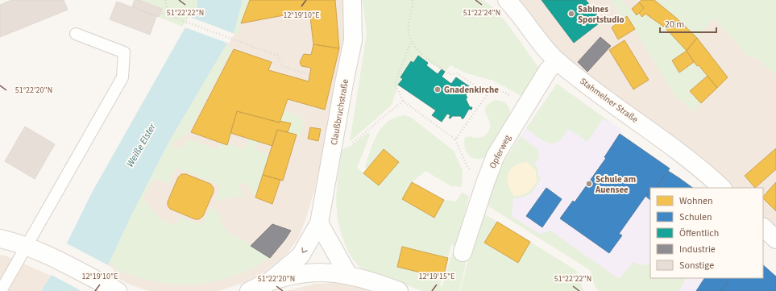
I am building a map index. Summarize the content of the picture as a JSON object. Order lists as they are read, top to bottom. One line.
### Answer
{"streets":{"street":["Stahmelner Straße","Claußbruchstraße","Opferweg"]},"crossings":[["Stahmelner Straße","Opferweg"]],"water":["Weiße Elster"],"places":["Sabines Sportstudio","Gnadenkirche","Schule am Auensee"],"legend":["Wohnen","Schulen","Öffentlich","Industrie","Sonstige"],"scale_bar":"20 m","coordinates":["51°22'24\"N","51°22'22\"N","12°19'10\"E","51°22'20\"N","12°19'15\"E"]}
